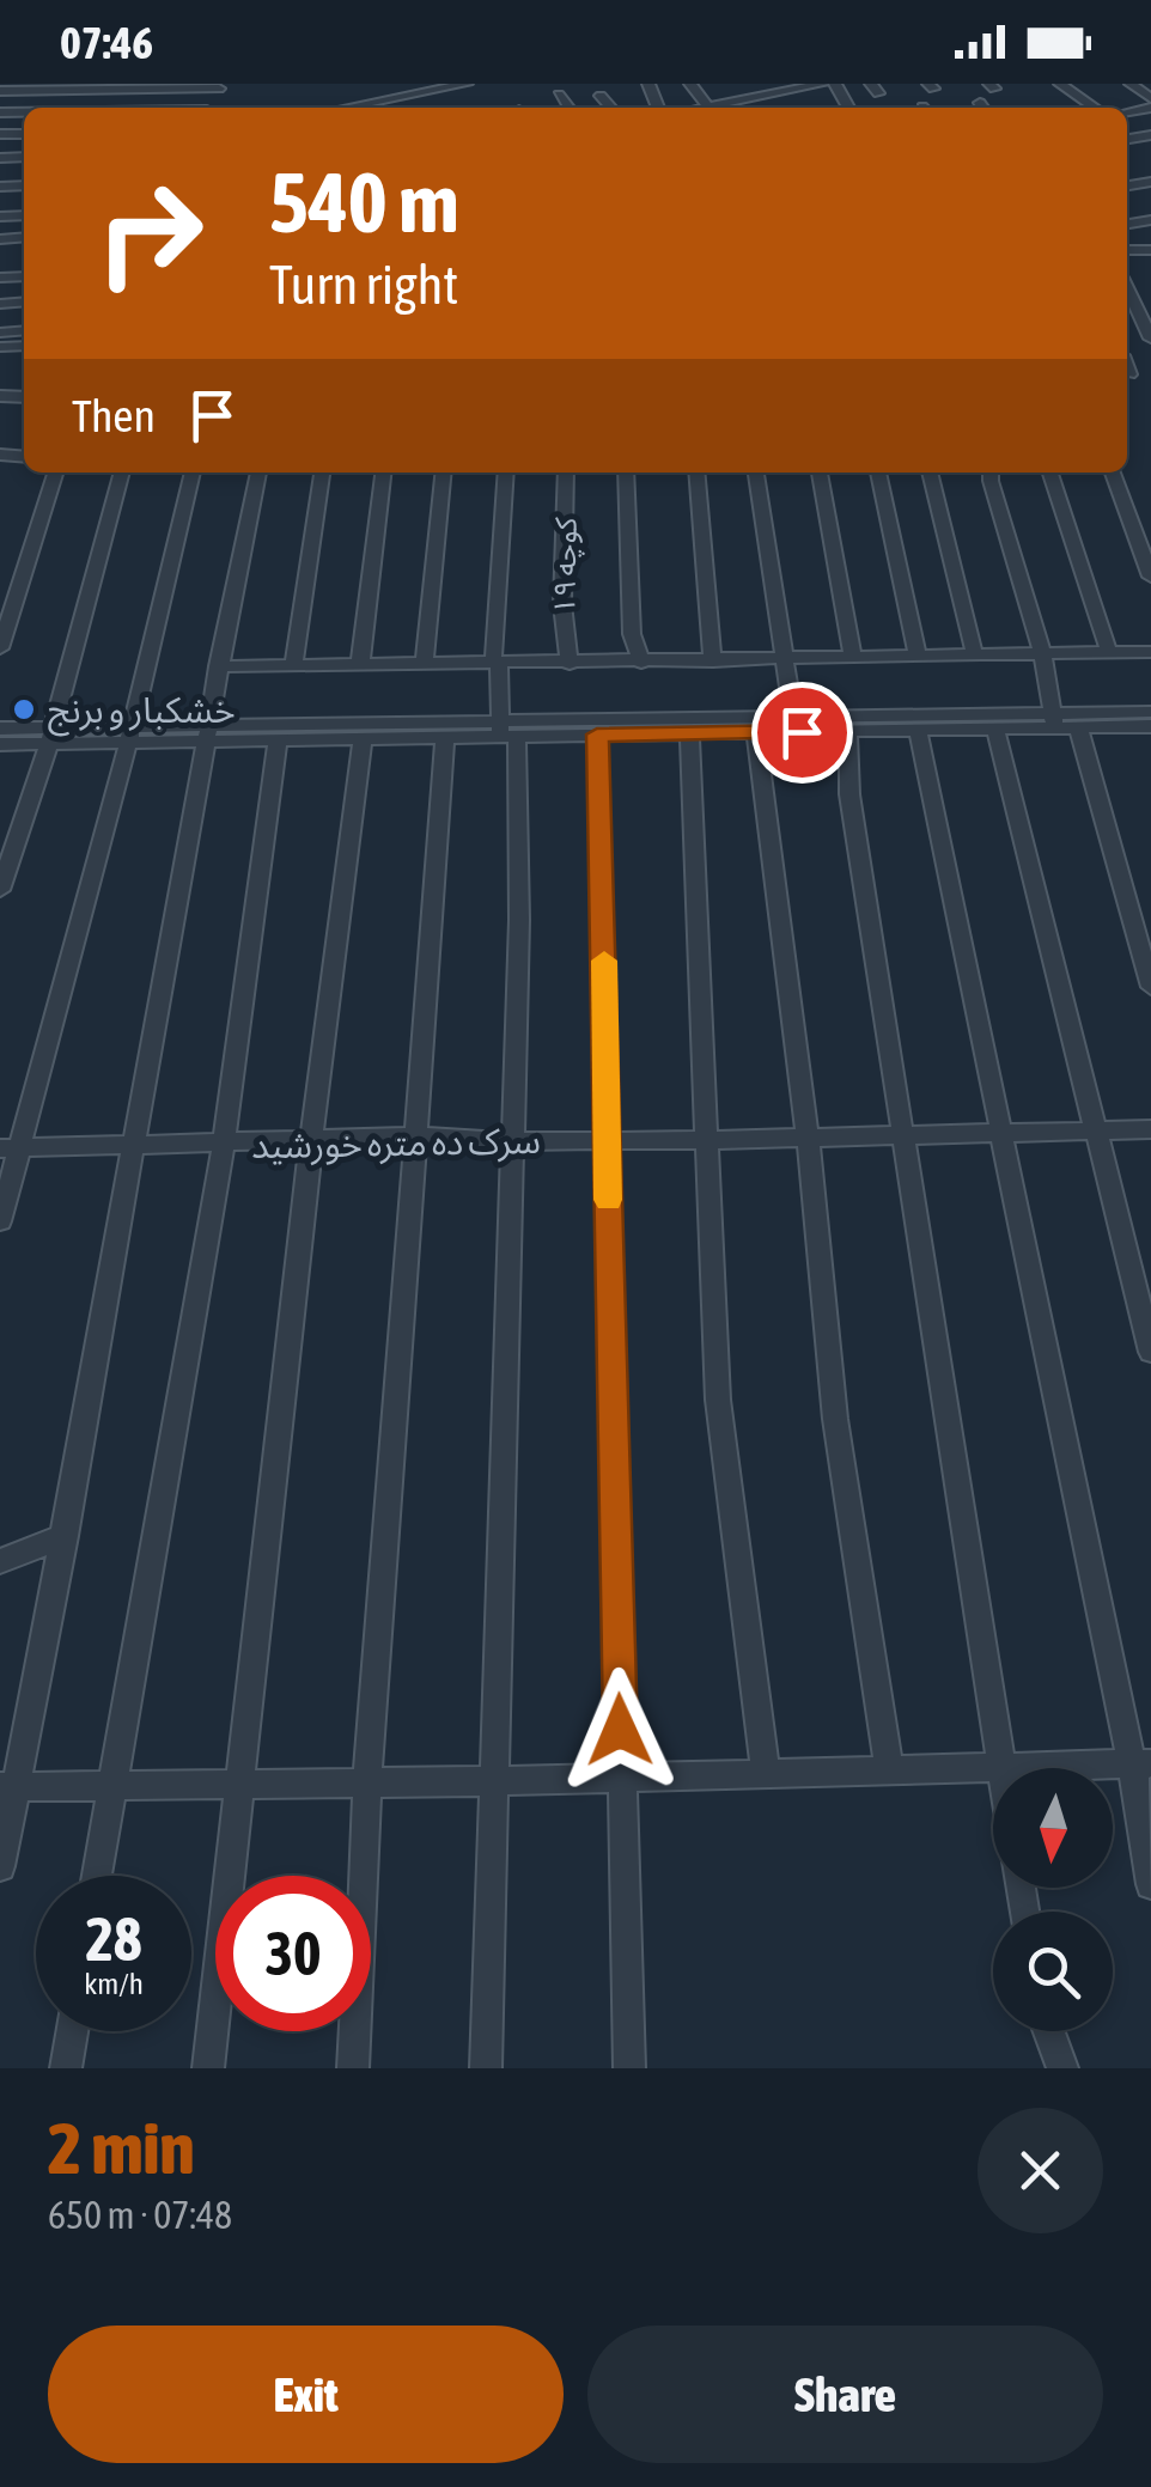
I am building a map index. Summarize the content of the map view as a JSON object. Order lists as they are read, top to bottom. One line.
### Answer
{"streets":{"street":["کوچه ۱۹","سرک ده متره خورشید"]},"places":["خشکبار و برنج"],"north":"bottom","page":{"status":"07:46","turn":["540 m","Turn right"],"then":"Then","speed":"28 km/h","limit":"30","heading":["2 min","650 m · 07:48"],"buttons":["Exit","Share"]}}
